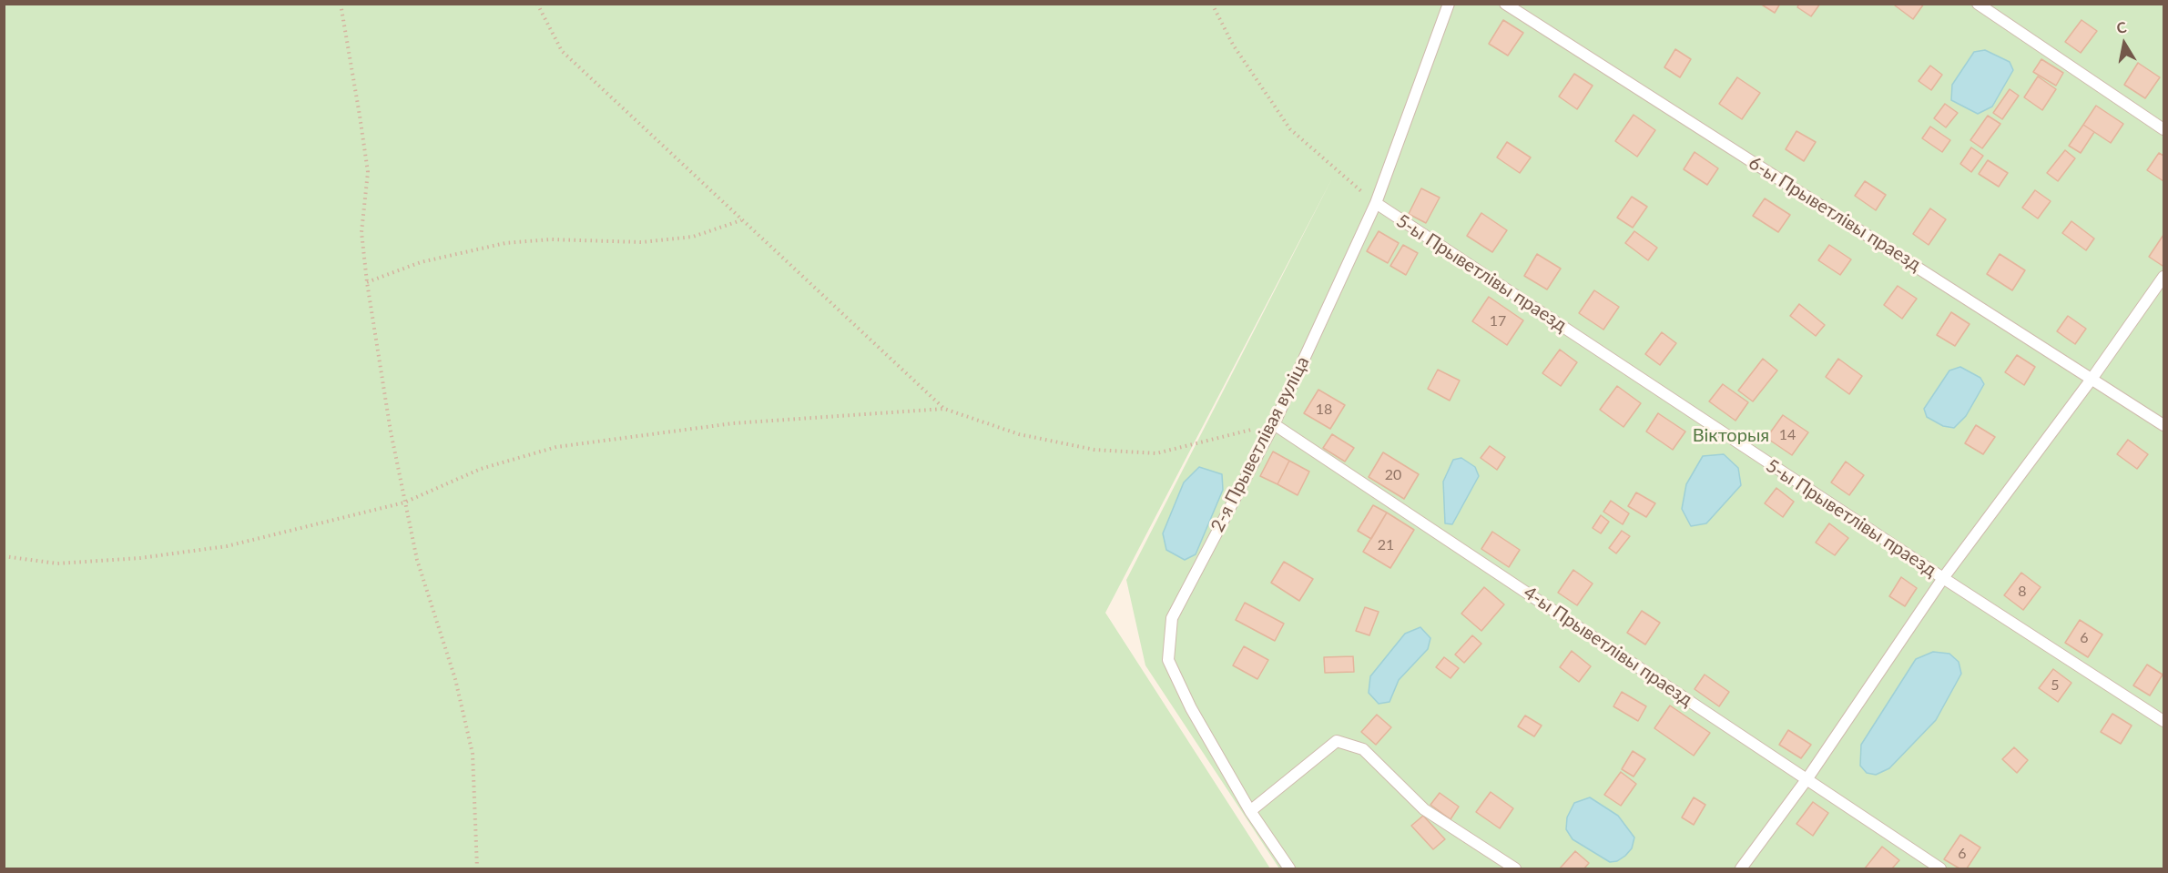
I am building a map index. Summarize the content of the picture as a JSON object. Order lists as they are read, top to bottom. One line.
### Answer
{"streets":{"lane":["6-ы Прыветлівы праезд","5-ы Прыветлівы праезд","2-я Прыветлівая вуліца","4-ы Прыветлівы праезд"]},"crossings":[["5-ы Прыветлівы праезд","2-я Прыветлівая вуліца"],["2-я Прыветлівая вуліца","4-ы Прыветлівы праезд"]],"parks":["Вікторыя"],"house_numbers":["17","18","14","20","21","8","6","5","6"],"north":"top"}
